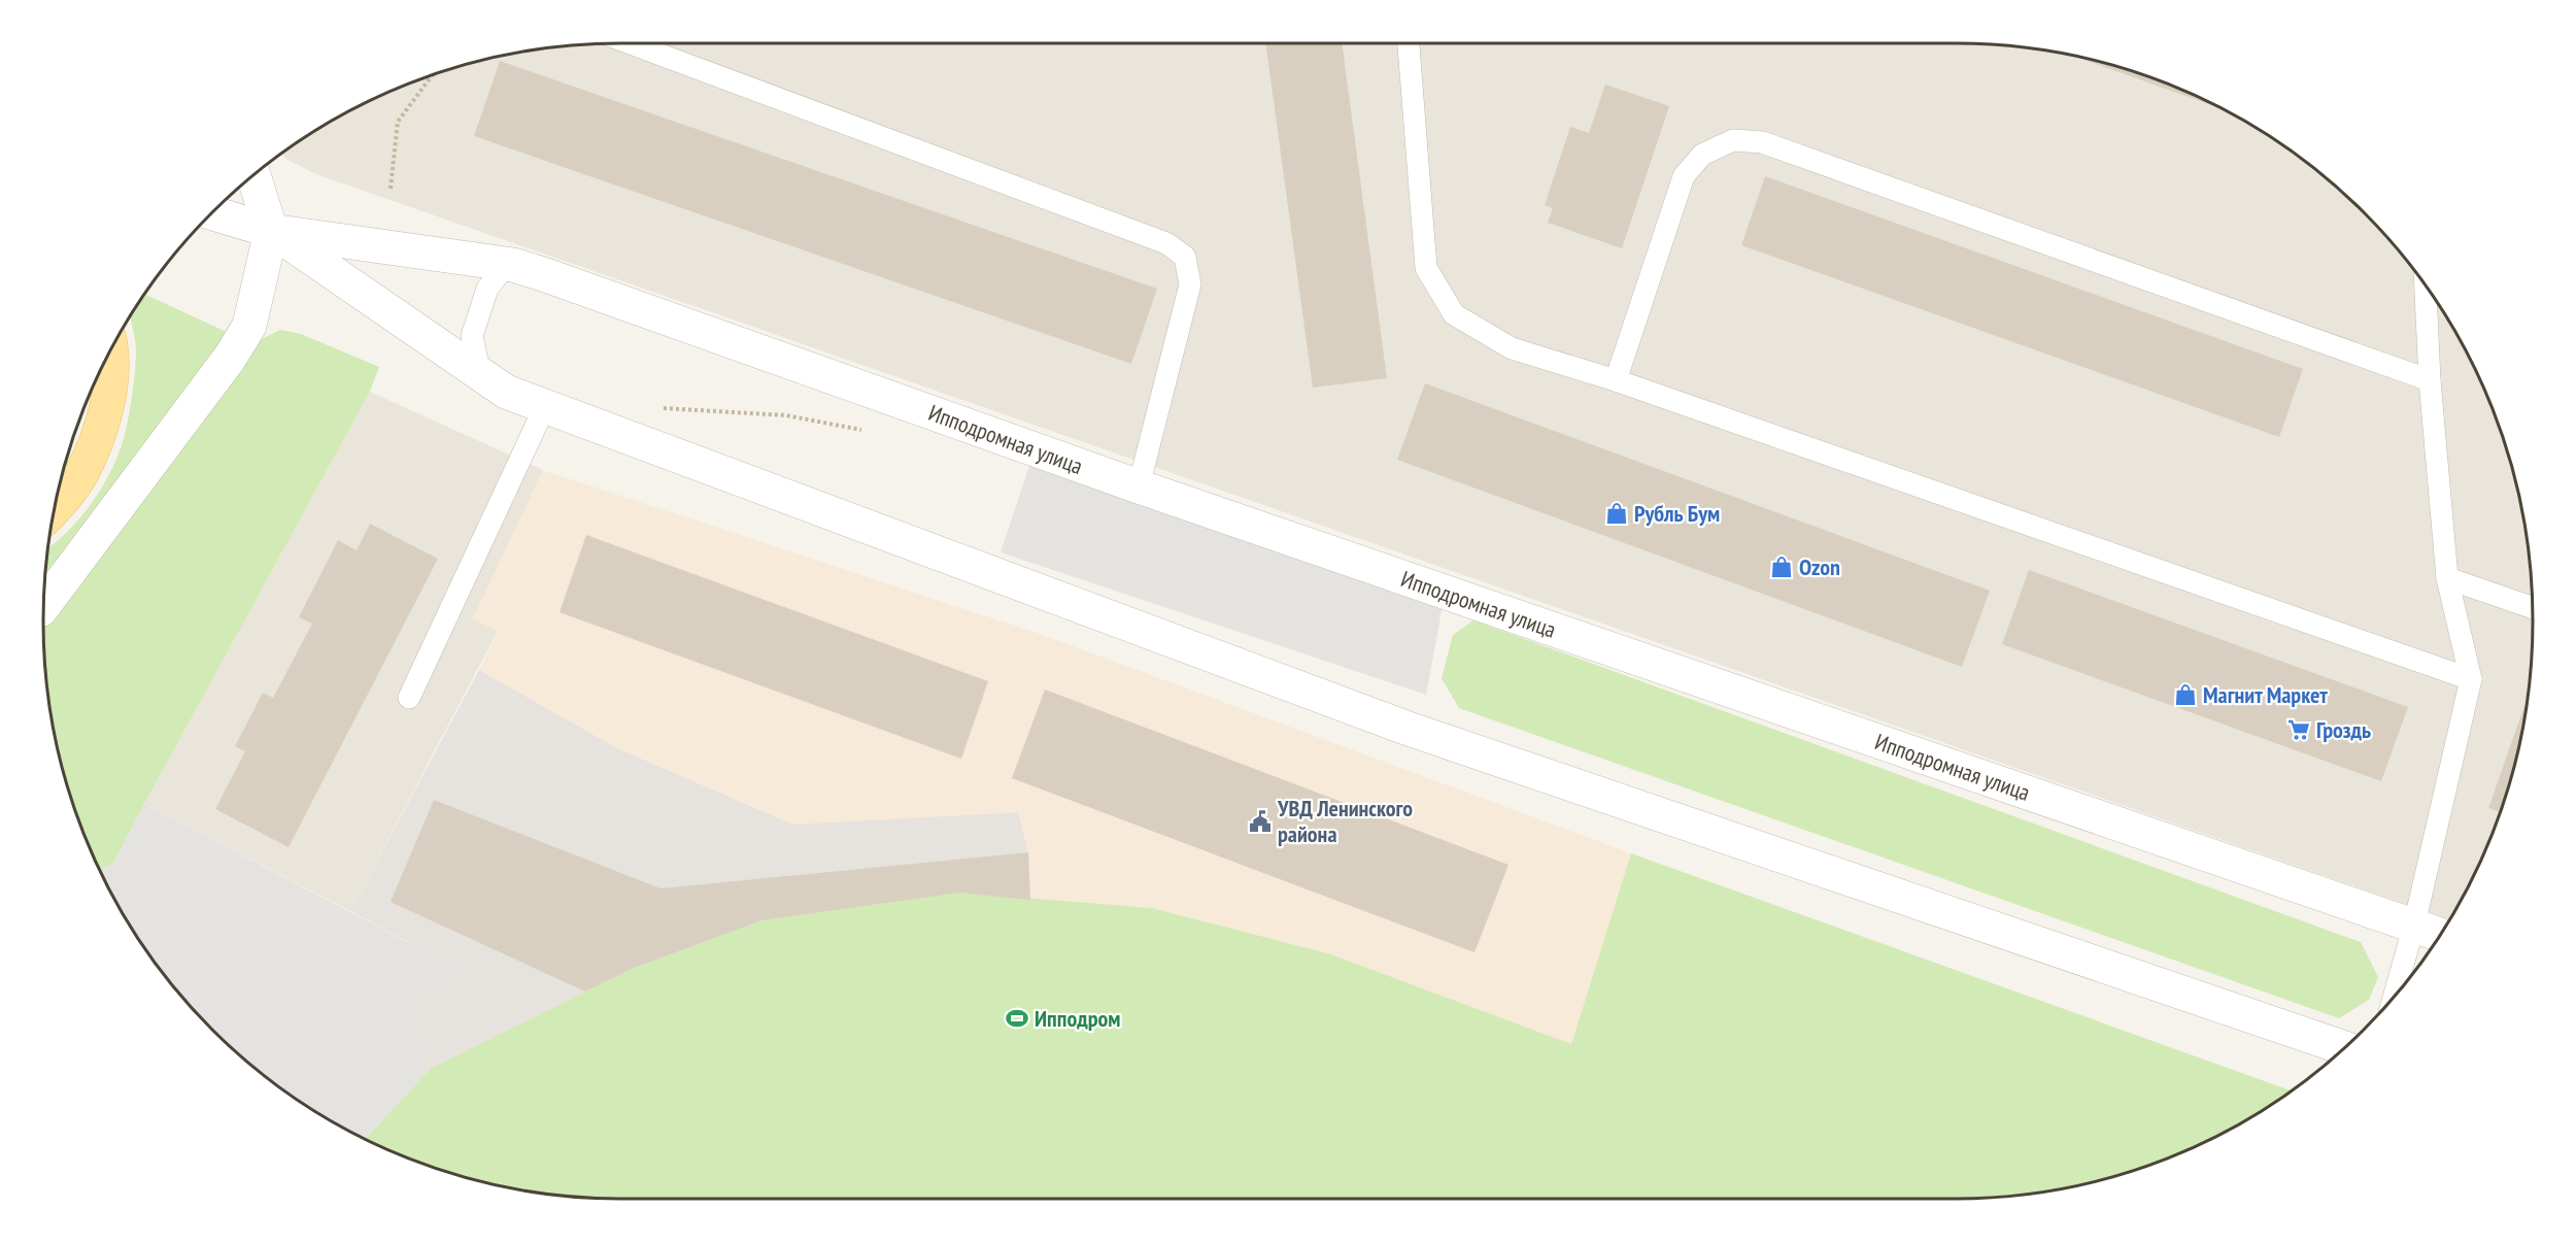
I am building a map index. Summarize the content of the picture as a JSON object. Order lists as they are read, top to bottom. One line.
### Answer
{"streets":{"street":["Ипподромная улица"]},"places":{"shop":["Рубль Бум","Ozon","Магнит Маркет"],"supermarket":["Гроздь"],"public building":["УВД Ленинского района"],"sports":["Ипподром"]}}
